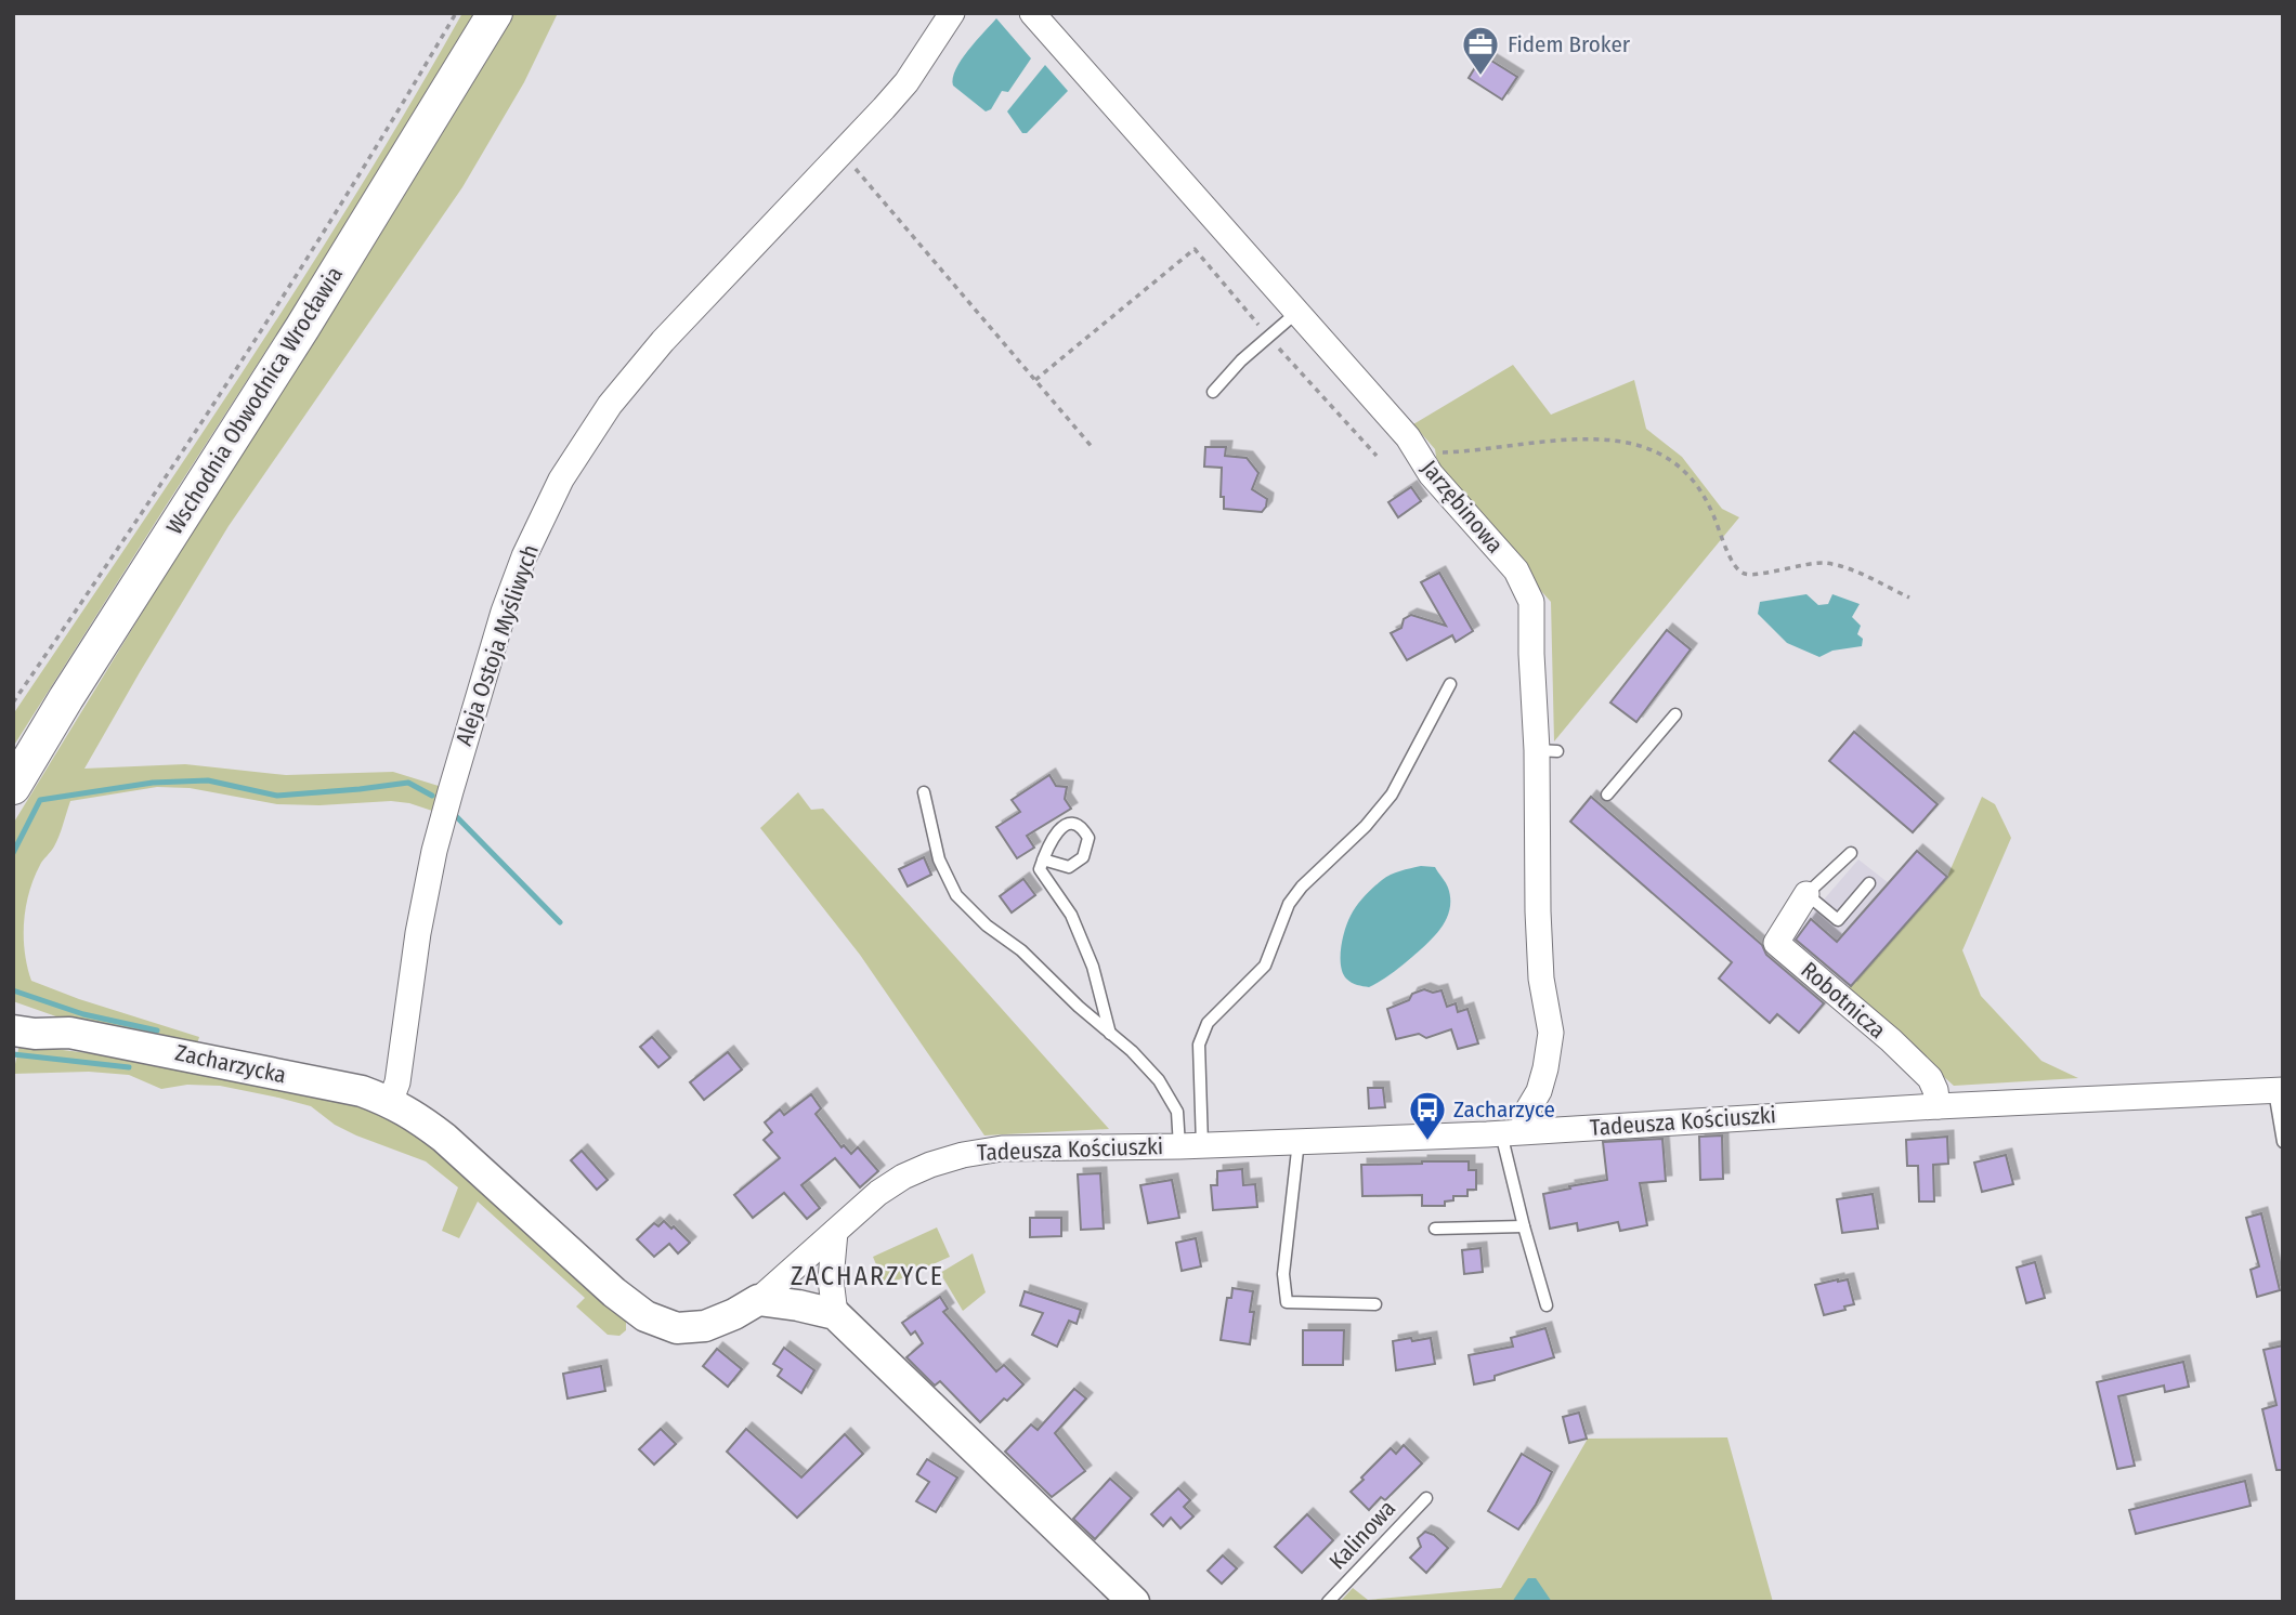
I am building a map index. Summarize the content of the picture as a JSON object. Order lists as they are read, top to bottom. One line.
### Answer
{"streets":{"main road":["Wschodnia Obwodnica Wrocławia"],"street":["Jarzębinowa","Aleja Ostoja Myśliwych","Robotnicza","Zacharzycka","Tadeusza Kościuszki"],"lane":["Kalinowa"]},"crossings":[["Jarzębinowa","Tadeusza Kościuszki"],["Aleja Ostoja Myśliwych","Zacharzycka"],["Aleja Ostoja Myśliwych","Tadeusza Kościuszki"],["Robotnicza","Tadeusza Kościuszki"],["Zacharzycka","Tadeusza Kościuszki"]],"districts":["ZACHARZYCE"],"places":{"office":["Fidem Broker"],"bus stop":["Zacharzyce"]}}
